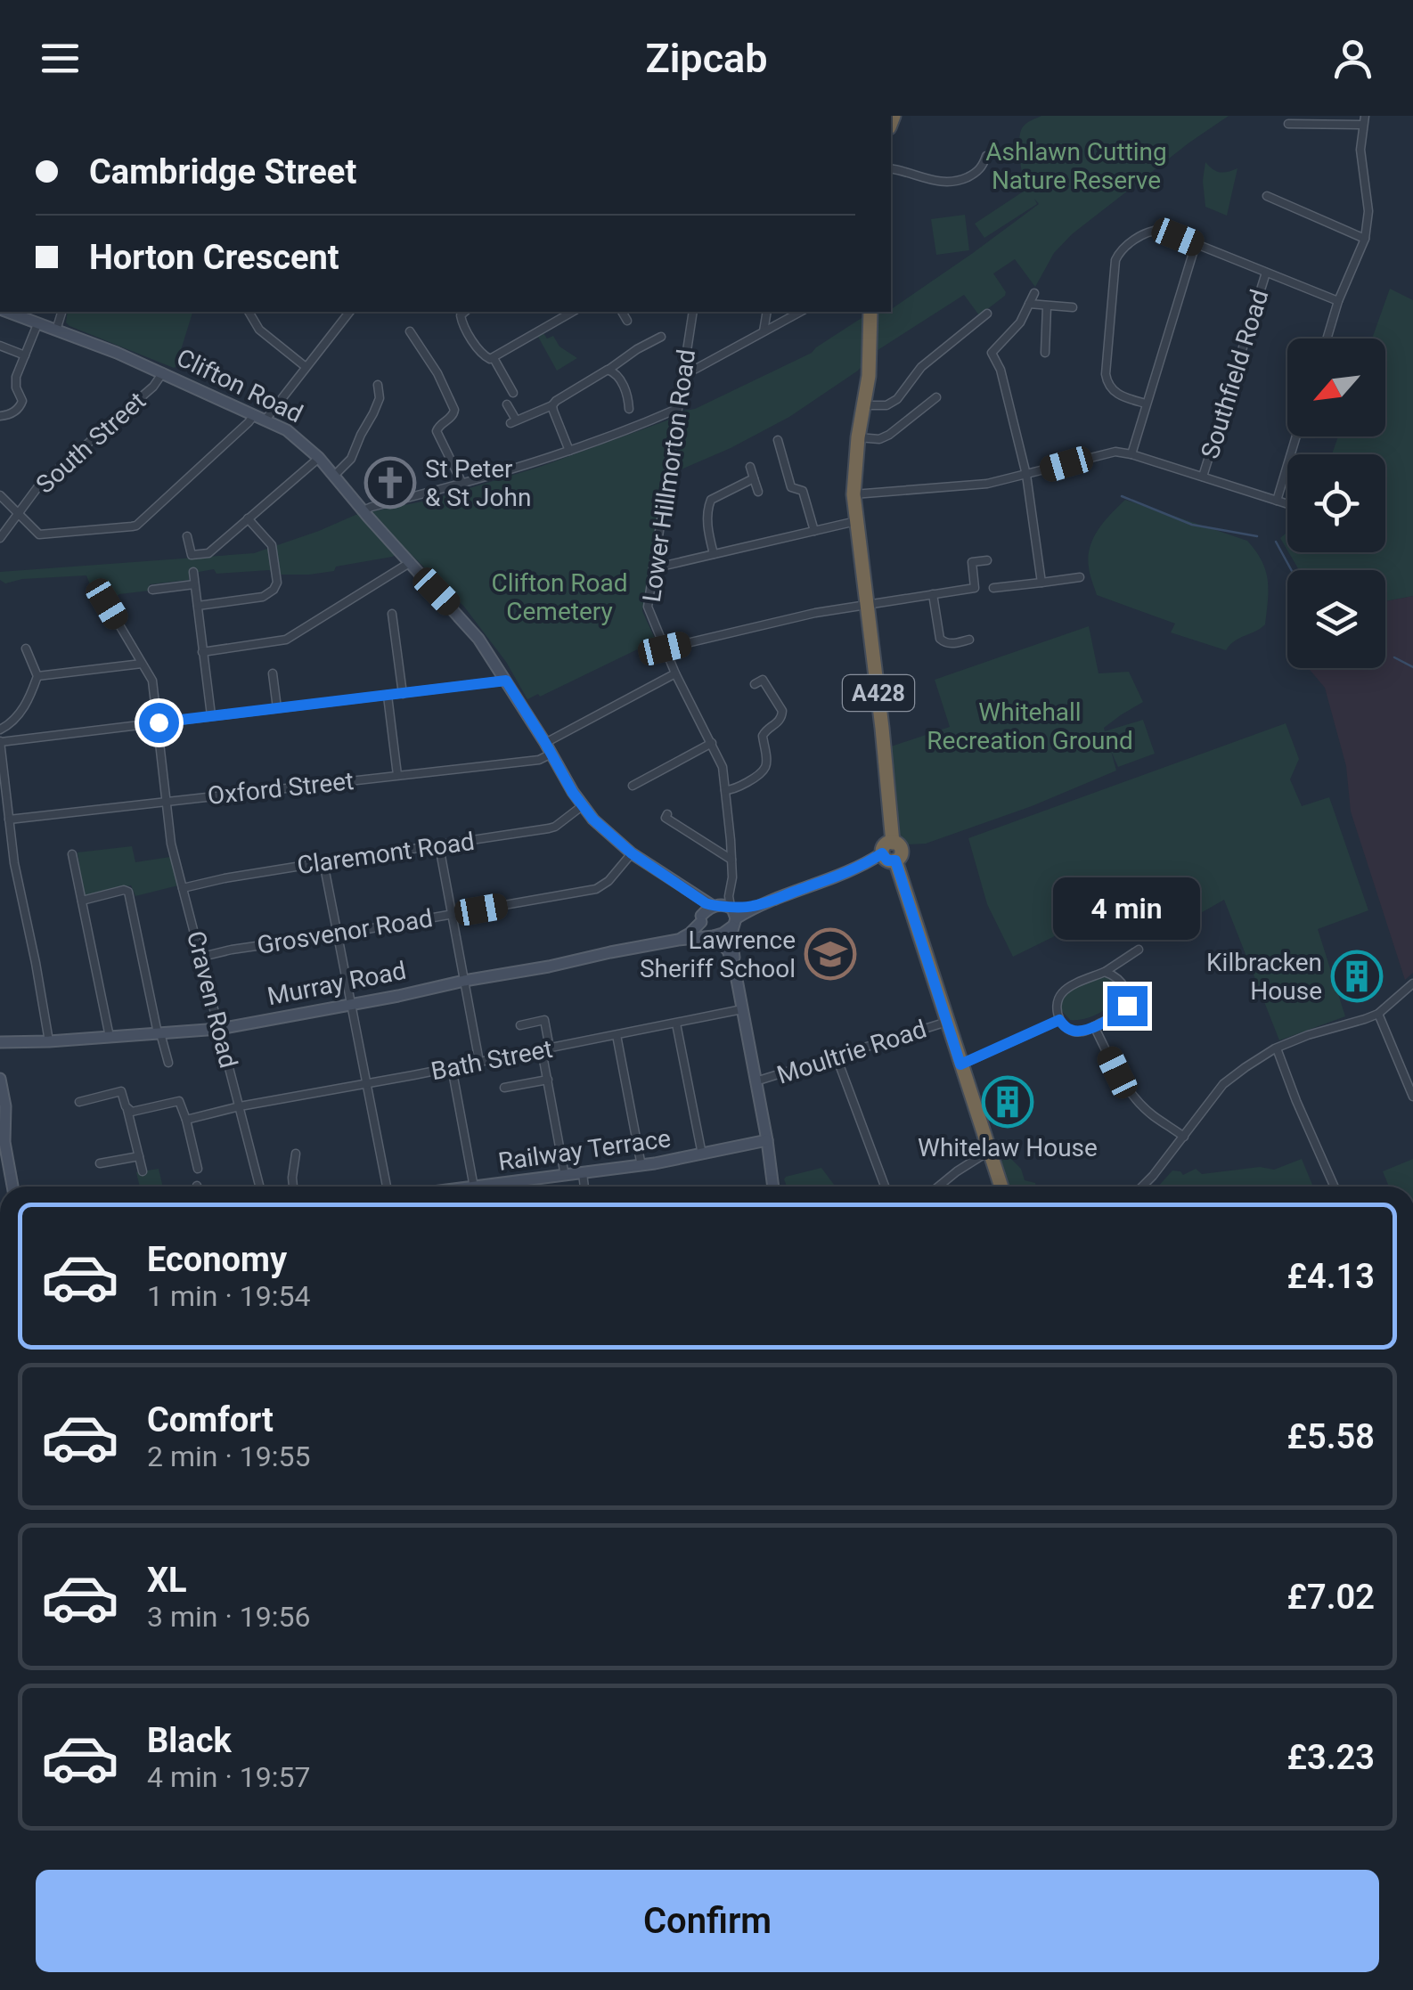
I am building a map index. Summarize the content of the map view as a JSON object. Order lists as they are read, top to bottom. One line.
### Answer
{"streets":{"highway":["A428"],"street":["Southfield Road","Clifton Road","South Street","Lower Hillmorton Road","Oxford Street","Claremont Road","Grosvenor Road","Murray Road","Craven Road","Moultrie Road","Bath Street","Railway Terrace"]},"crossings":[["Clifton Road","South Street"],["Clifton Road","Lower Hillmorton Road"],["Clifton Road","Oxford Street"],["Clifton Road","Claremont Road"],["Clifton Road","Grosvenor Road"],["Clifton Road","Murray Road"],["Clifton Road","Moultrie Road"],["Clifton Road","Bath Street"],["Clifton Road","Railway Terrace"],["Lower Hillmorton Road","Murray Road"],["A428","Moultrie Road"],["Oxford Street","Craven Road"],["Claremont Road","Craven Road"],["Grosvenor Road","Craven Road"],["Murray Road","Craven Road"],["Craven Road","Bath Street"]],"parks":["Ashlawn Cutting Nature Reserve","Clifton Road Cemetery","Whitehall Recreation Ground"],"places":{"church":["St Peter & St John"],"school or university":["Lawrence Sheriff School"],"building":["Kilbracken House","Whitelaw House"]},"north":"bottom left","page":{"header":"Zipcab","banner":["Cambridge Street","Horton Crescent"],"bubble":"4 min","list":[{"name":"Economy","note":"1 min · 19:54","value":"£4.13"},{"name":"Comfort","note":"2 min · 19:55","value":"£5.58"},{"name":"XL","note":"3 min · 19:56","value":"£7.02"},{"name":"Black","note":"4 min · 19:57","value":"£3.23"}],"buttons":"Confirm"}}
